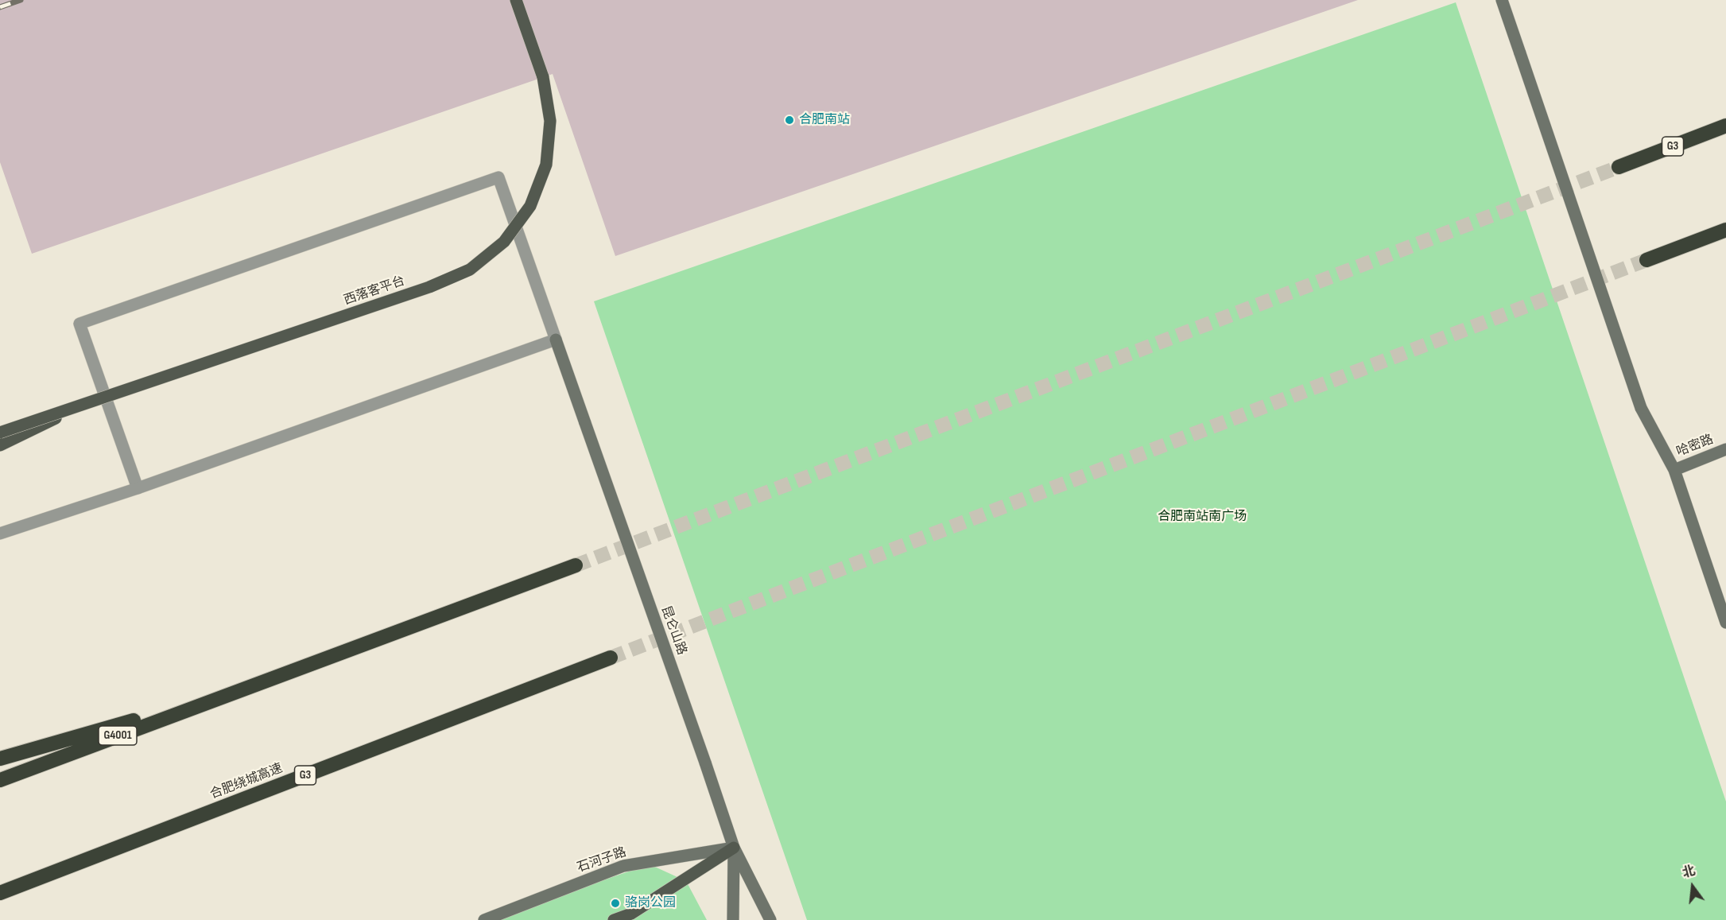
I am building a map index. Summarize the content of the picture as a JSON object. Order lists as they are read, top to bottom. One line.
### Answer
{"streets":{"highway":["G3","G4001","合肥绕城高速"],"main road":["西落客平台"],"street":["哈密路","昆仑山路","石河子路"]},"crossings":[["昆仑山路","石河子路"]],"parks":["合肥南站南广场"],"places":["合肥南站","骆岗公园"],"north":"top"}
